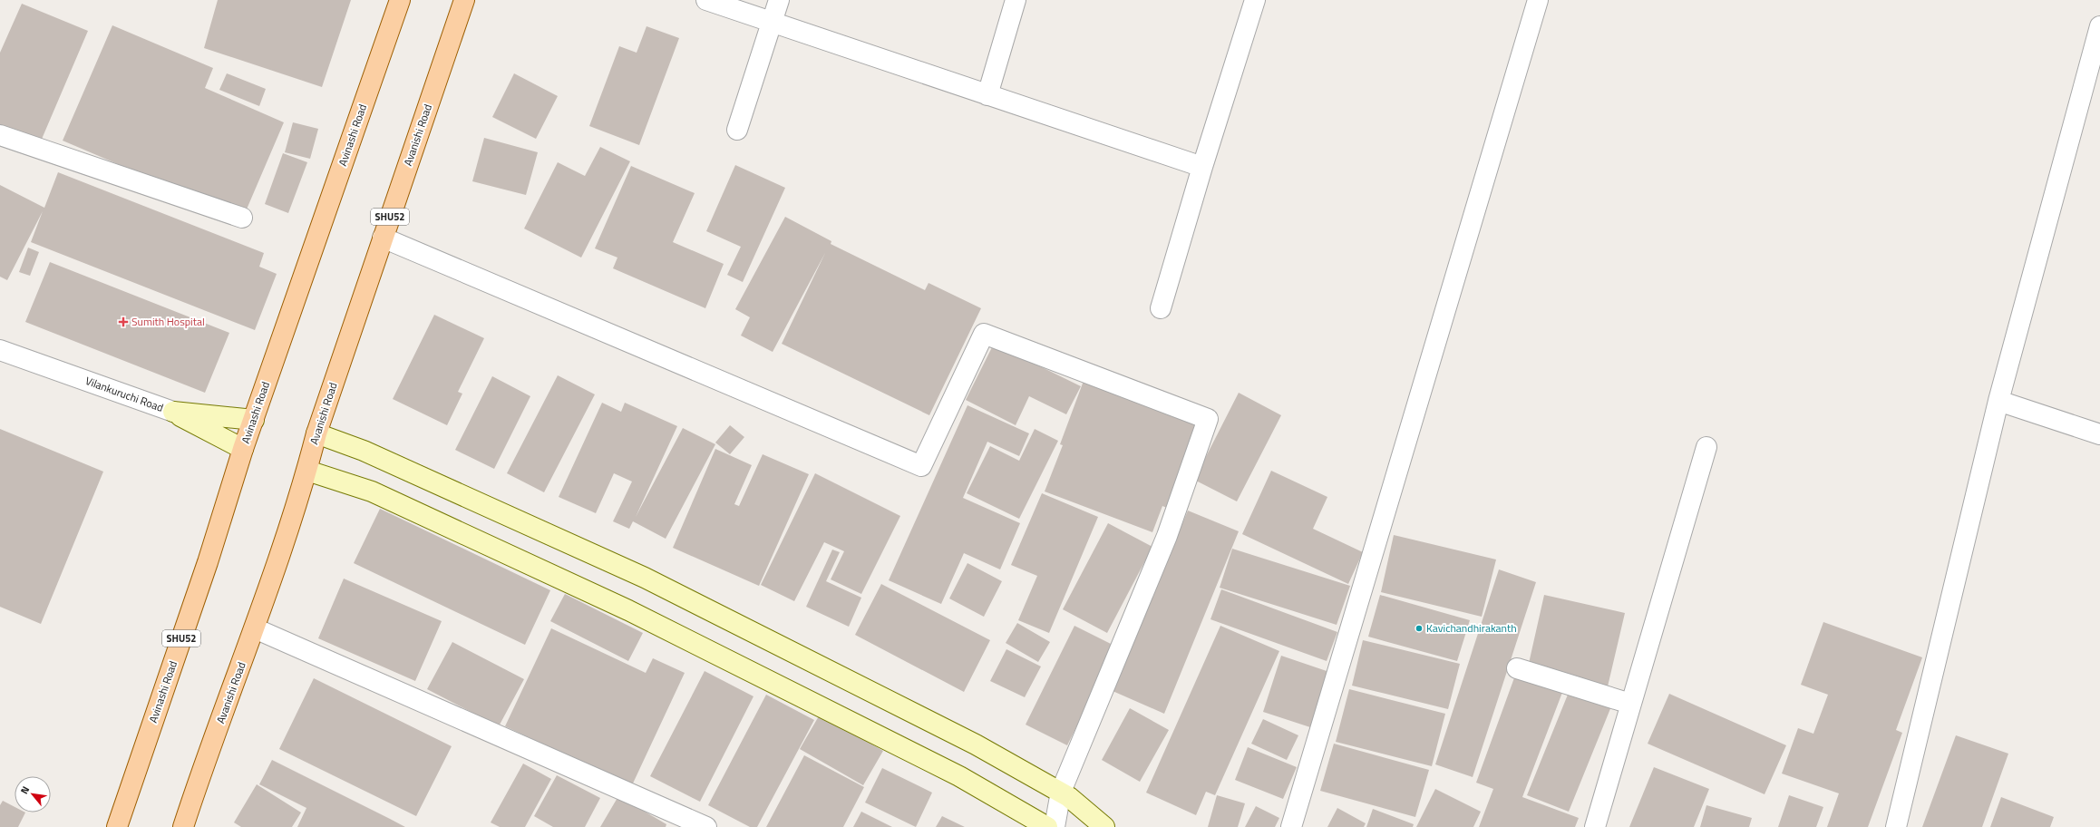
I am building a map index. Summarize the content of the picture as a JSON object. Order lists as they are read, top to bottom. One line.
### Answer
{"streets":{"main road":["Avinashi Road","Avanishi Road","SHU52"],"street":["Vilankuruchi Road"]},"crossings":[["Avinashi Road","Vilankuruchi Road"]],"places":{"health":["Sumith Hospital"],"other":["Kavichandhirakanth"]},"north":"top left"}
